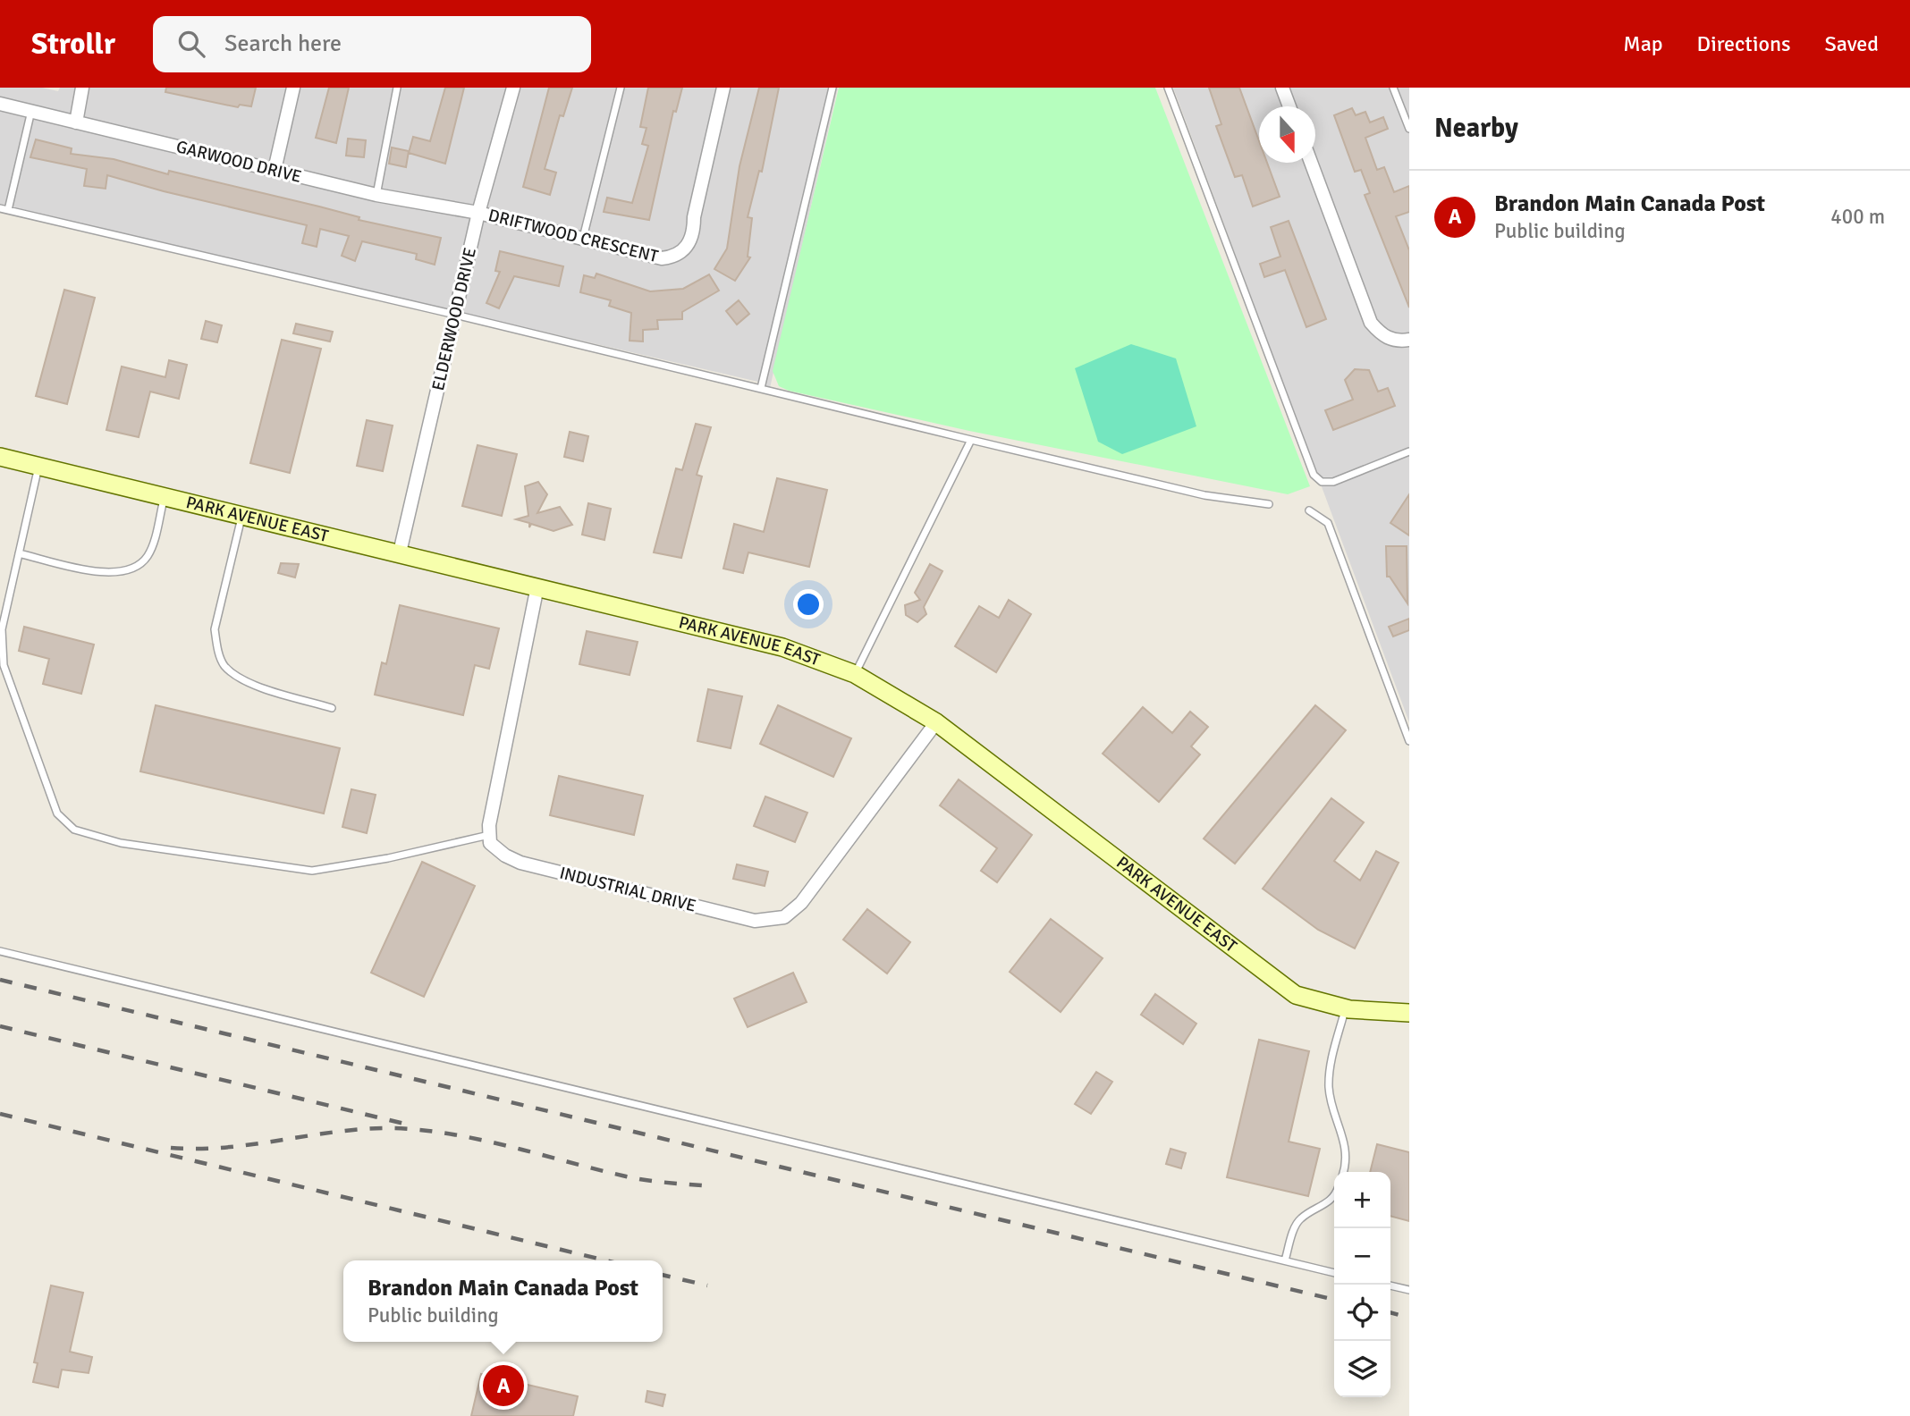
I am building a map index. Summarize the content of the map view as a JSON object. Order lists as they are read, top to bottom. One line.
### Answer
{"streets":{"street":["GARWOOD DRIVE","DRIFTWOOD CRESCENT","ELDERWOOD DRIVE","PARK AVENUE EAST","INDUSTRIAL DRIVE"]},"crossings":[["GARWOOD DRIVE","DRIFTWOOD CRESCENT"],["GARWOOD DRIVE","ELDERWOOD DRIVE"],["DRIFTWOOD CRESCENT","ELDERWOOD DRIVE"],["ELDERWOOD DRIVE","PARK AVENUE EAST"],["PARK AVENUE EAST","INDUSTRIAL DRIVE"]],"north":"bottom","page":{"header":"Strollr","search":"Search here","nav":["Map","Directions","Saved"],"heading":"Nearby","list":[{"mark":"A","name":"Brandon Main Canada Post","note":"Public building","value":"400 m"}],"map_buttons":["+","−"],"popup":["Brandon Main Canada Post","Public building"],"pins":"A"}}
